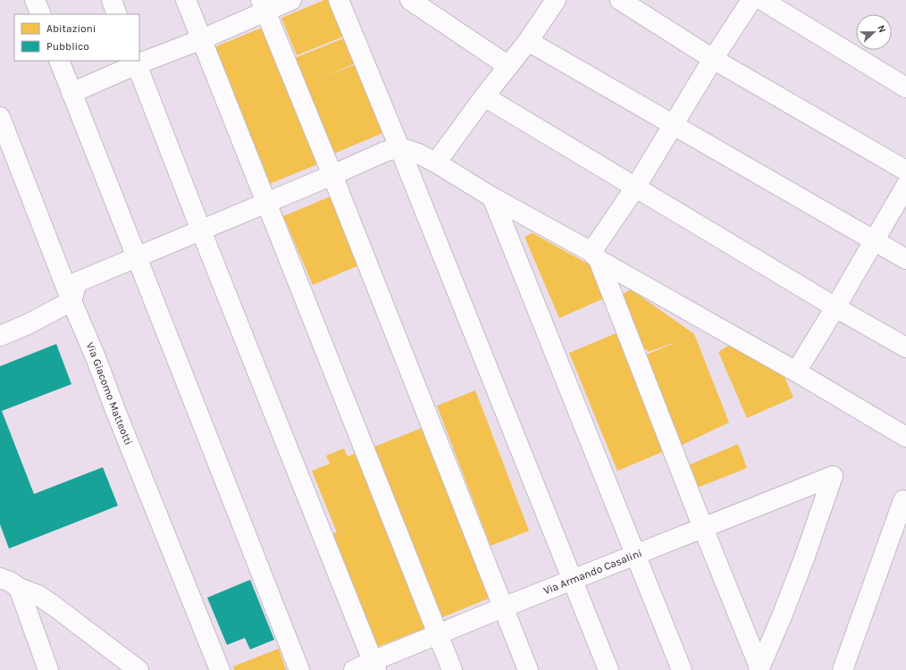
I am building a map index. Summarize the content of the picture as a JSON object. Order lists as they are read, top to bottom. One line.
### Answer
{"streets":{"street":["Via Giacomo Matteotti","Via Armando Casalini"]},"legend":["Abitazioni","Pubblico"],"north":"right"}
